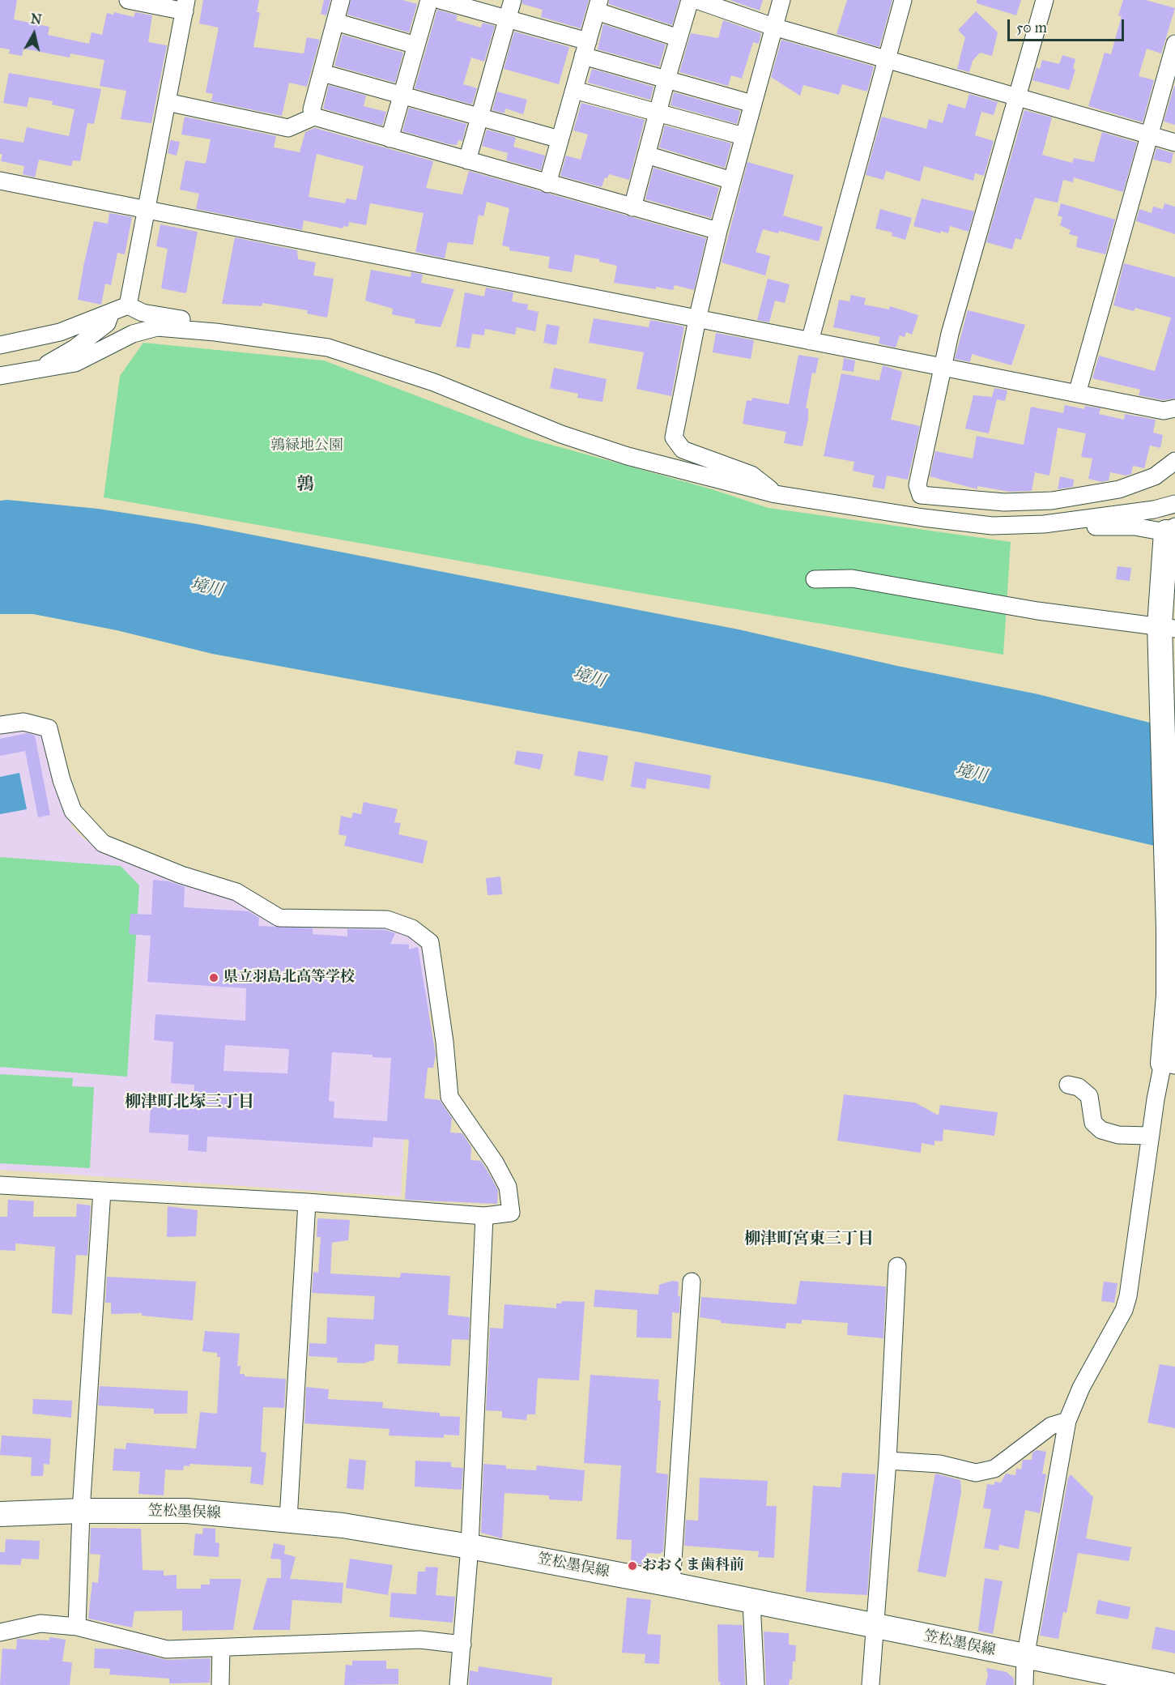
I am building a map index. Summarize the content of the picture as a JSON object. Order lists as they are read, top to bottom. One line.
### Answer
{"streets":{"main road":["笠松墨俣線"]},"districts":["鶉","柳津町北塚三丁目","柳津町宮東三丁目"],"water":["境川"],"parks":["鶉緑地公園"],"places":["県立羽島北高等学校","おおくま歯科前"],"scale_bar":"50 m","north":"top"}
